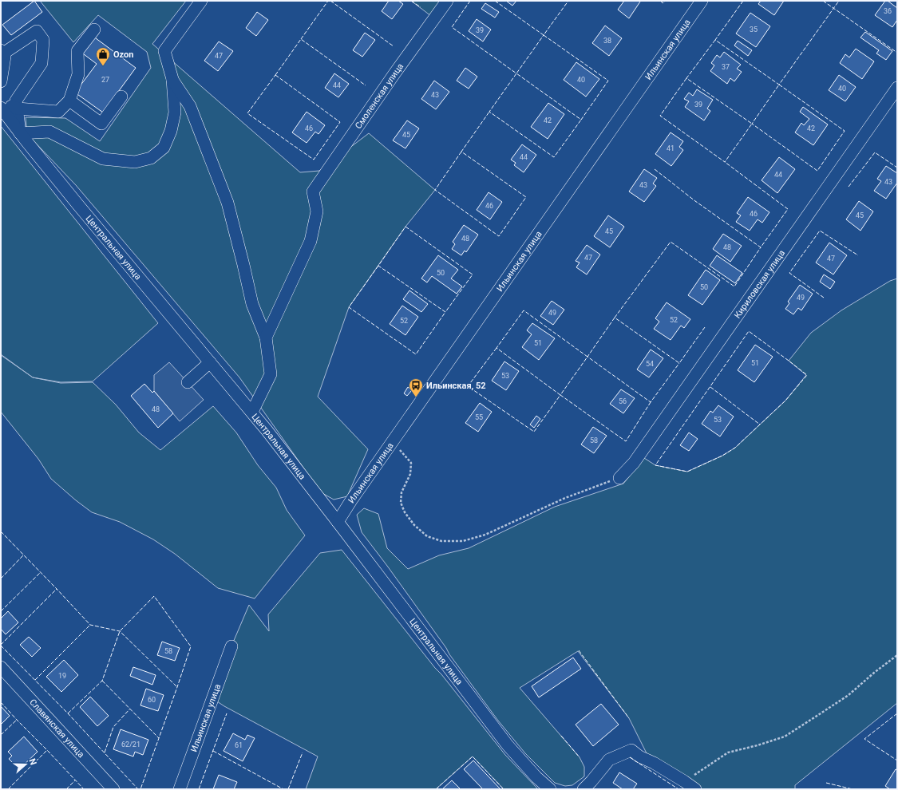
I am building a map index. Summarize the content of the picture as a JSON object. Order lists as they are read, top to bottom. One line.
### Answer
{"streets":{"street":["Ильинская улица","Смоленская улица","Центральная улица","Кириловская улица","Славянская улица"]},"crossings":[["Ильинская улица","Центральная улица"]],"places":{"shop":["Ozon"],"bus stop":["Ильинская, 52"]},"house_numbers":["36","35","39","38","47","37","27","40","44","40","43","39","42","46","42","45","41","44","44","43","43","46","46","45","45","48","48","47","47","50","50","49","49","52","52","51","51","54","53","56","48","55","53","58","58","19","60","62/21","61"],"north":"right"}
